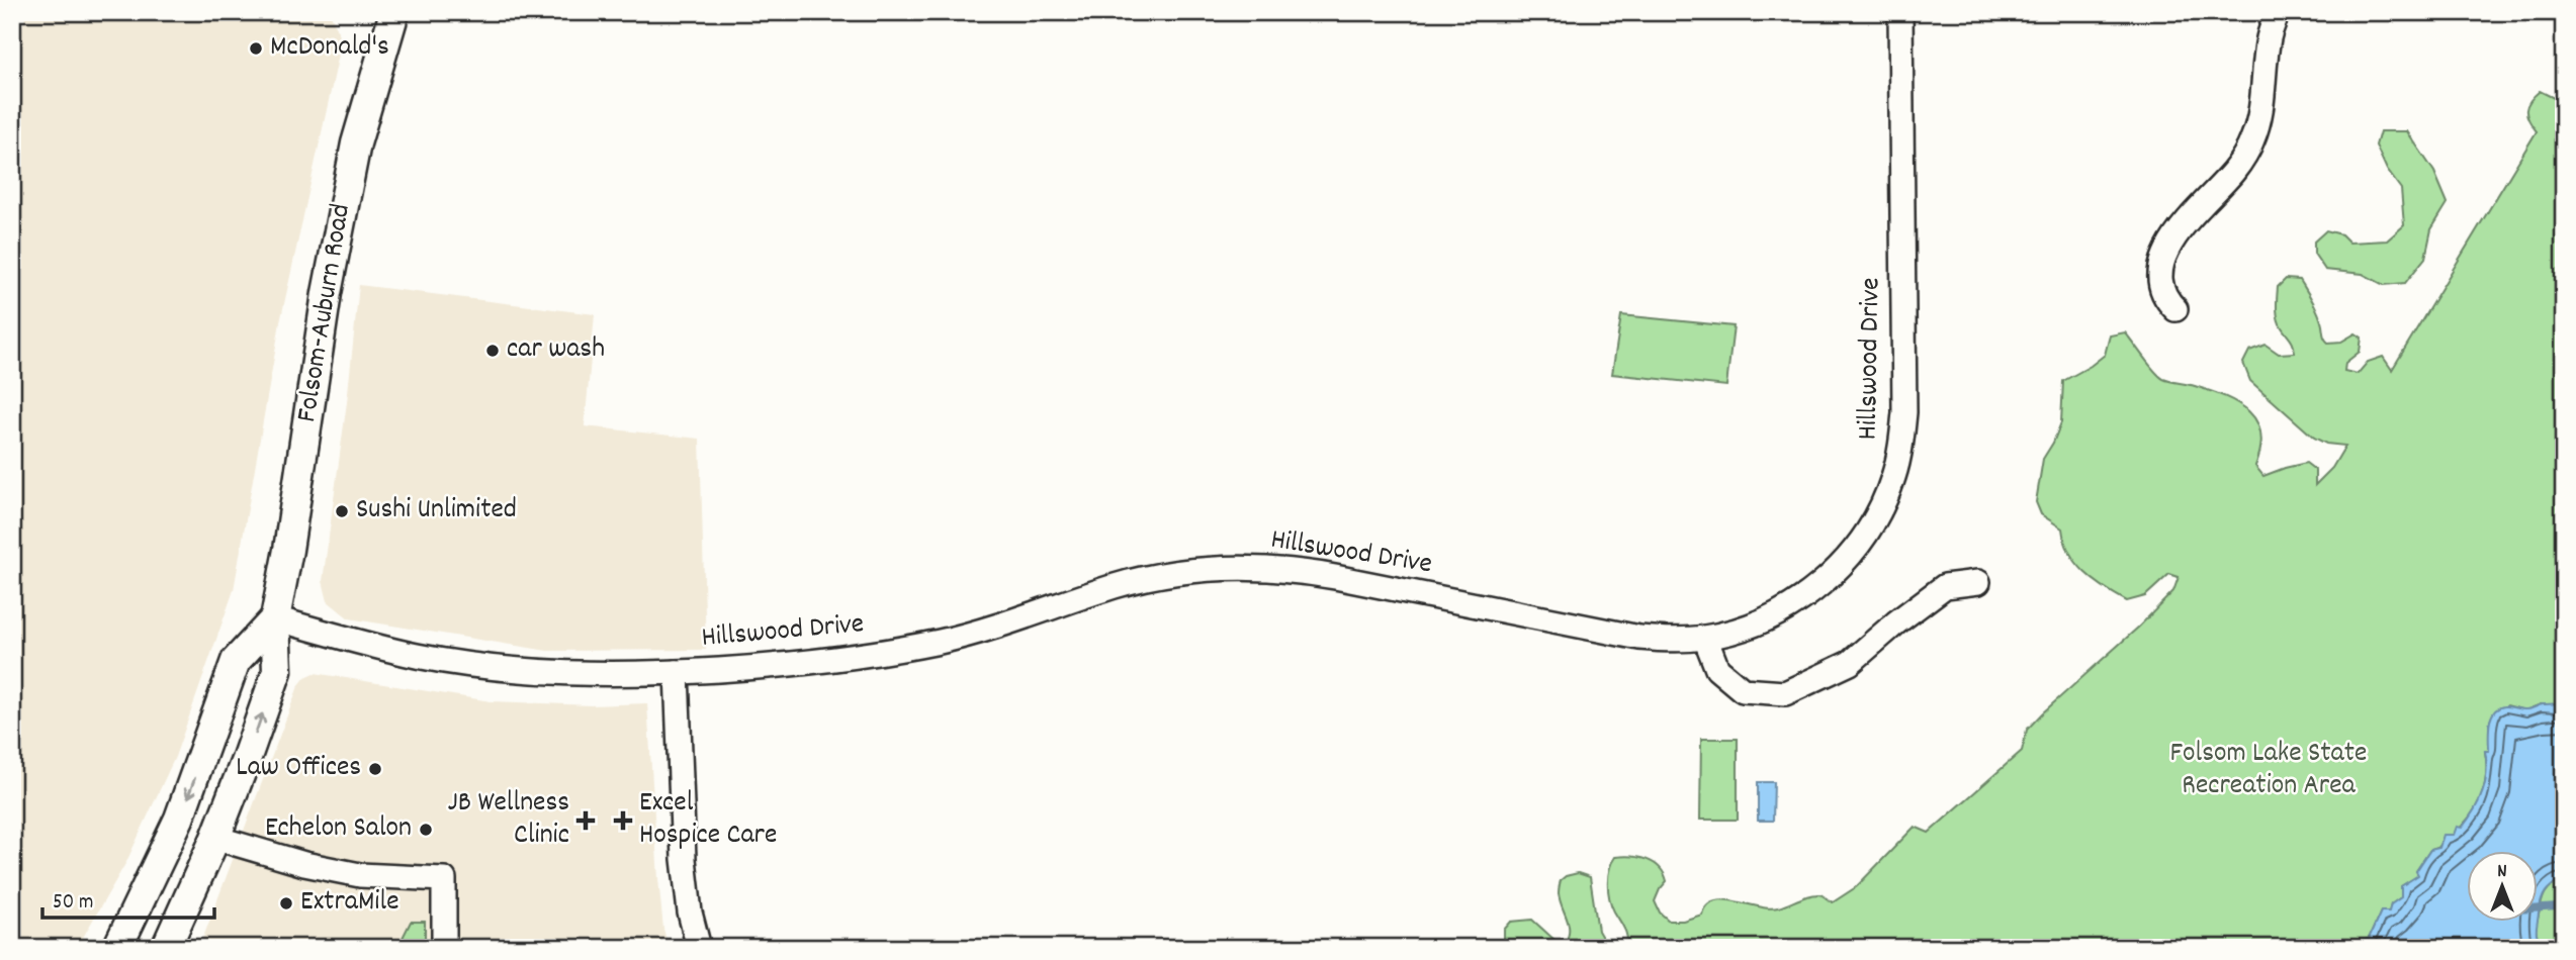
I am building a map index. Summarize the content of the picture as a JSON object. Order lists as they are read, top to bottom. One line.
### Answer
{"streets":{"main road":["Folsom-Auburn Road"],"street":["Hillswood Drive"]},"crossings":[["Folsom-Auburn Road","Hillswood Drive"]],"parks":["Folsom Lake State Recreation Area"],"places":{"other":["McDonald's","car wash","Sushi Unlimited","Law Offices","Echelon Salon","ExtraMile"],"health":["JB Wellness Clinic","Excel Hospice Care"]},"scale_bar":"50 m","north":"top"}
